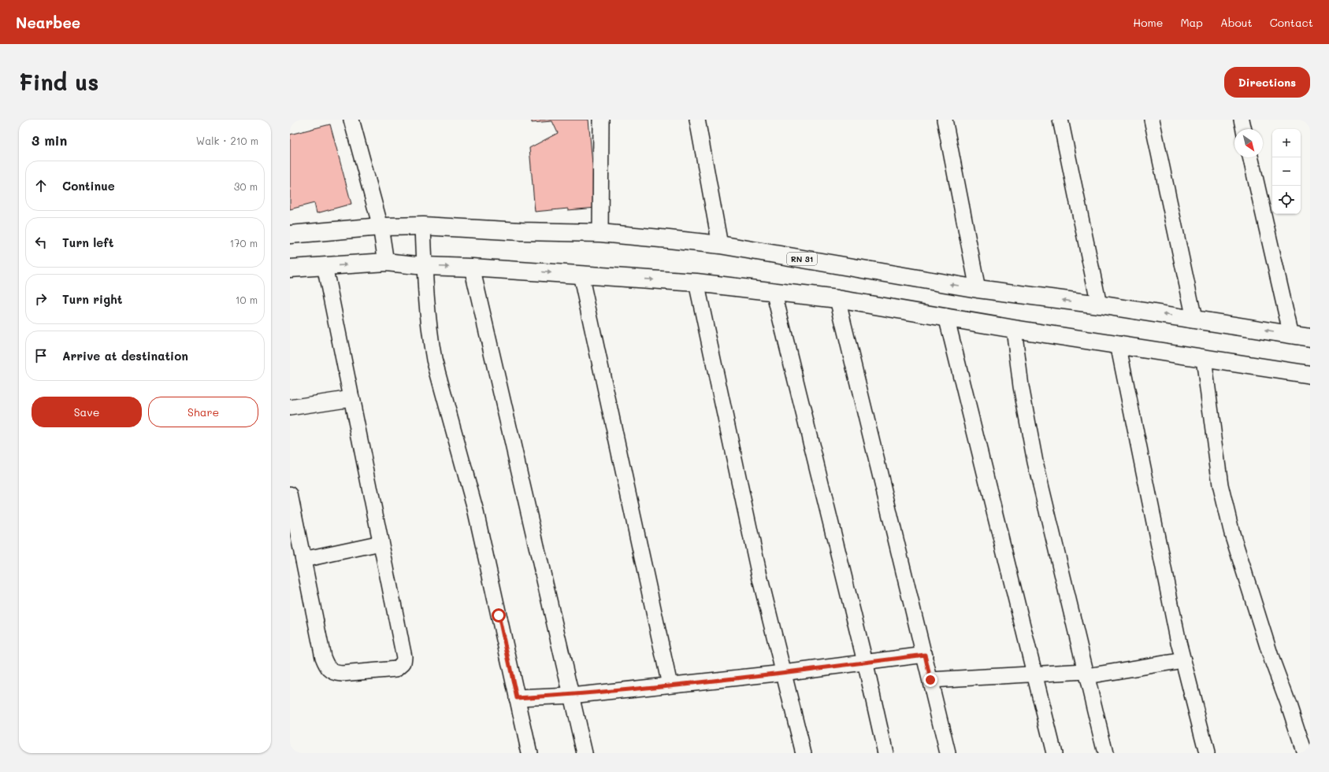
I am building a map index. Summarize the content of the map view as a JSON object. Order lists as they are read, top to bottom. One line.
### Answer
{"streets":{"highway":["RN 31"]},"north":"bottom right","page":{"header":"Nearbee","nav":["Home","Map","About","Contact"],"buttons":["Directions",["Save","Share"]],"title":"Find us","heading":["3 min","Walk · 210 m"],"map_buttons":["+","−"],"list":[["Continue","30 m"],["Turn left","170 m"],["Turn right","10 m"],"Arrive at destination"]}}
